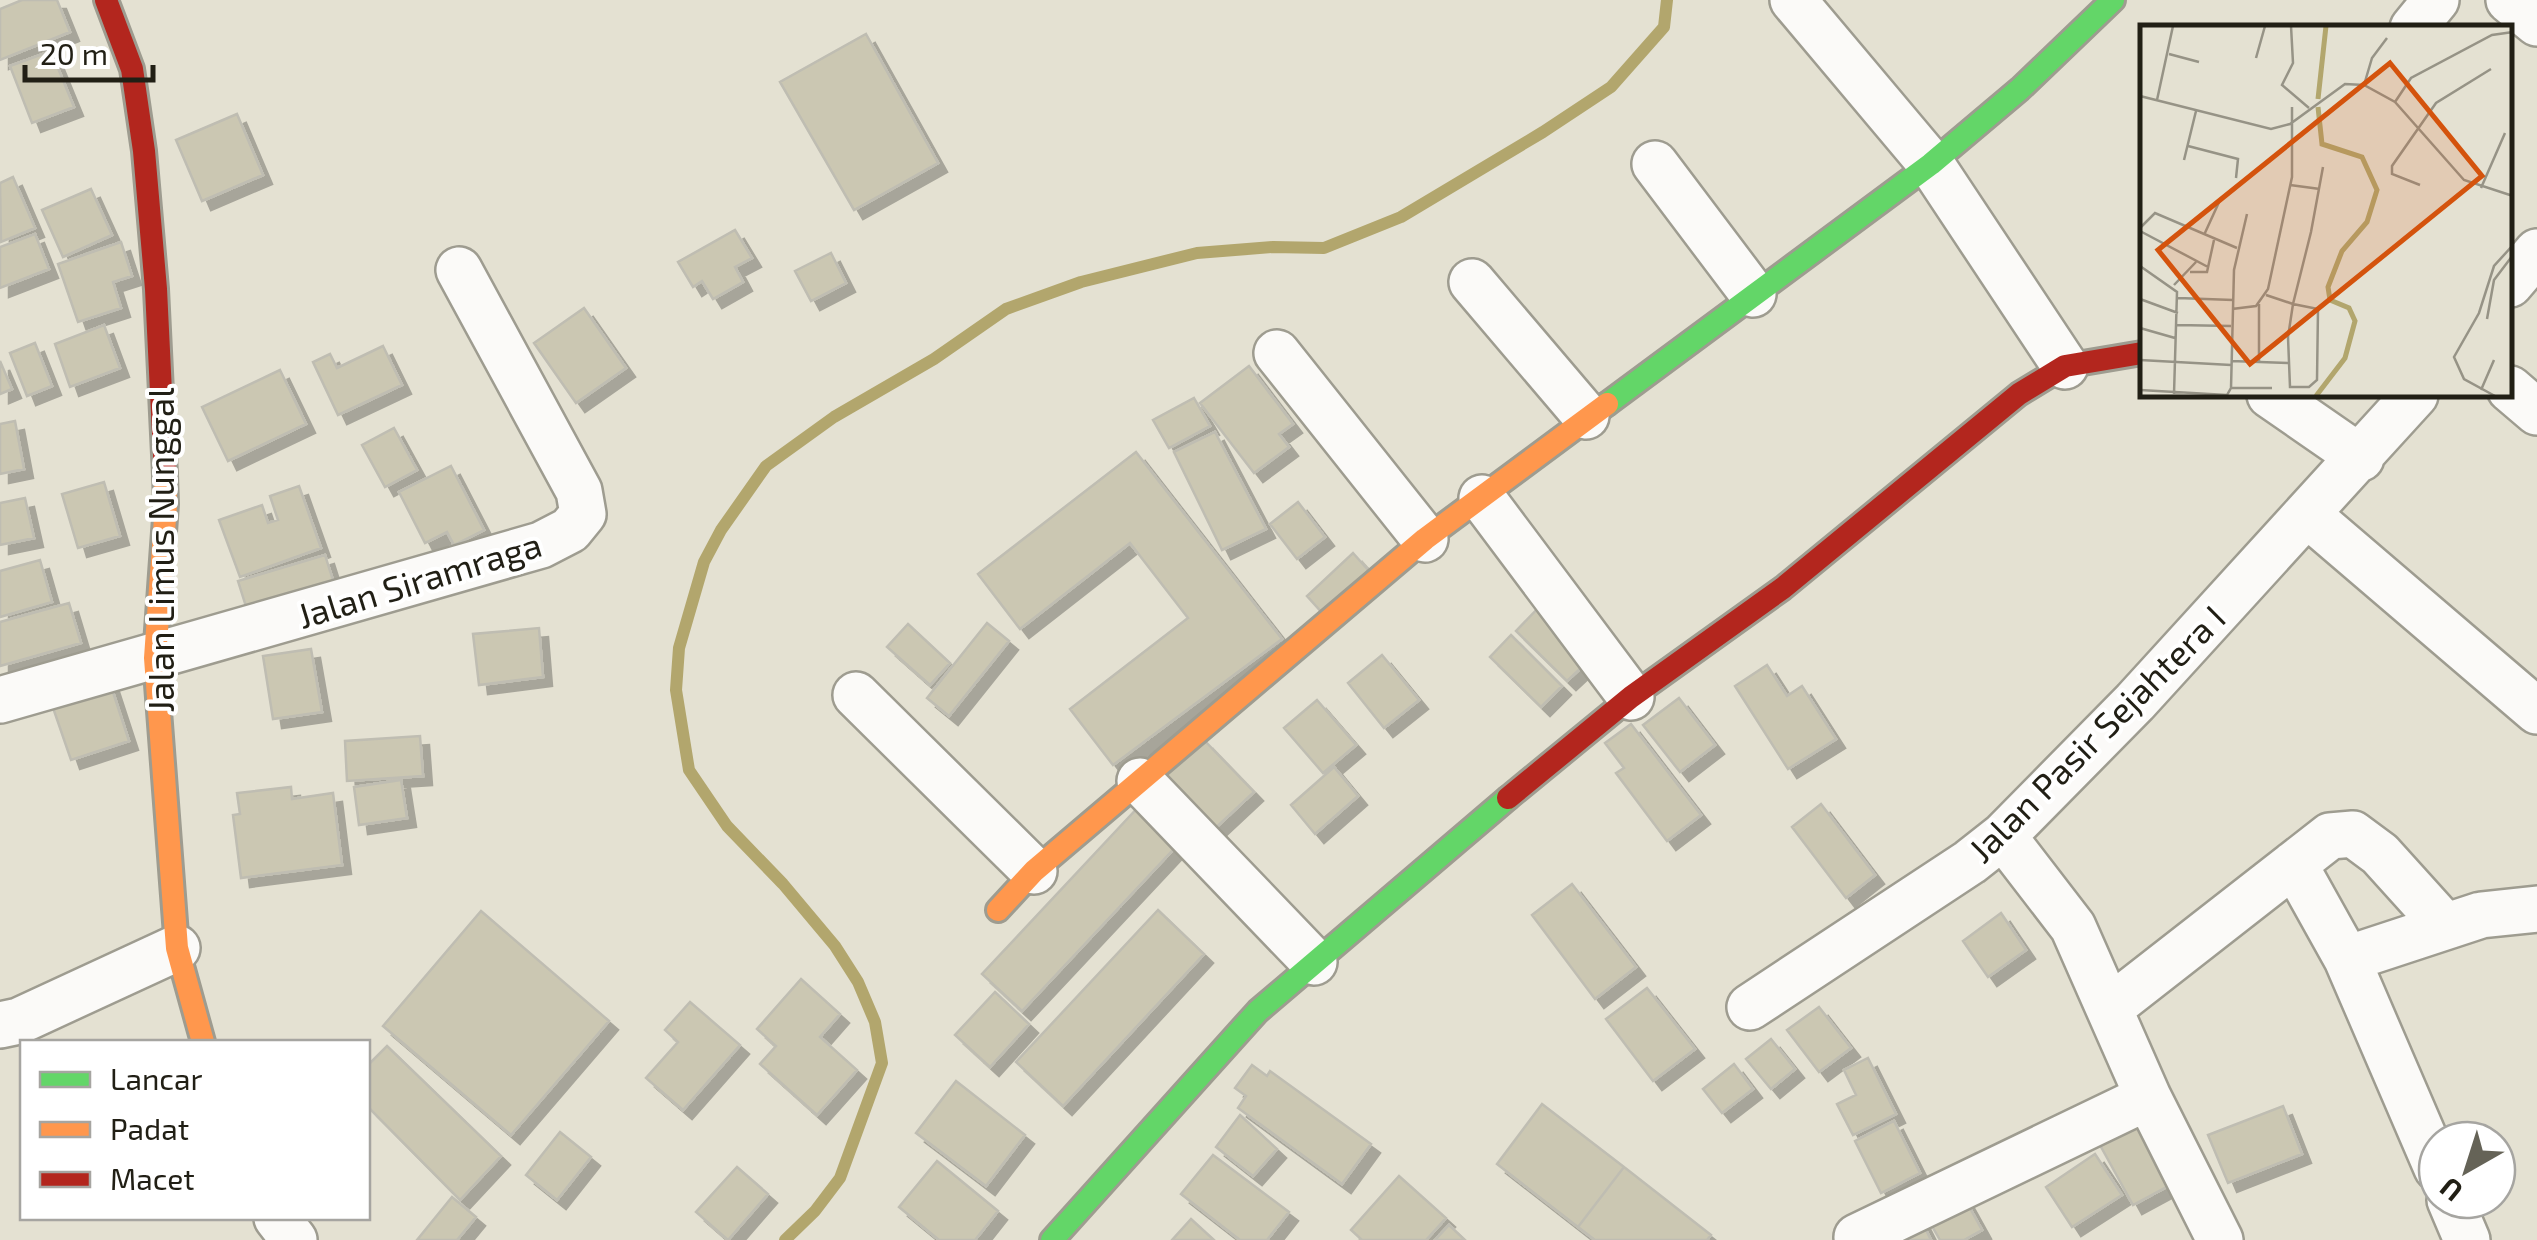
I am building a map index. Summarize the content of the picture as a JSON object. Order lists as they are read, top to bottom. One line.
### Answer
{"streets":{"street":["Jalan Limus Nunggal","Jalan Siramraga","Jalan Pasir Sejahtera I"]},"crossings":[["Jalan Limus Nunggal","Jalan Siramraga"]],"legend":["Lancar","Padat","Macet"],"scale_bar":"20 m","north":"bottom left"}
